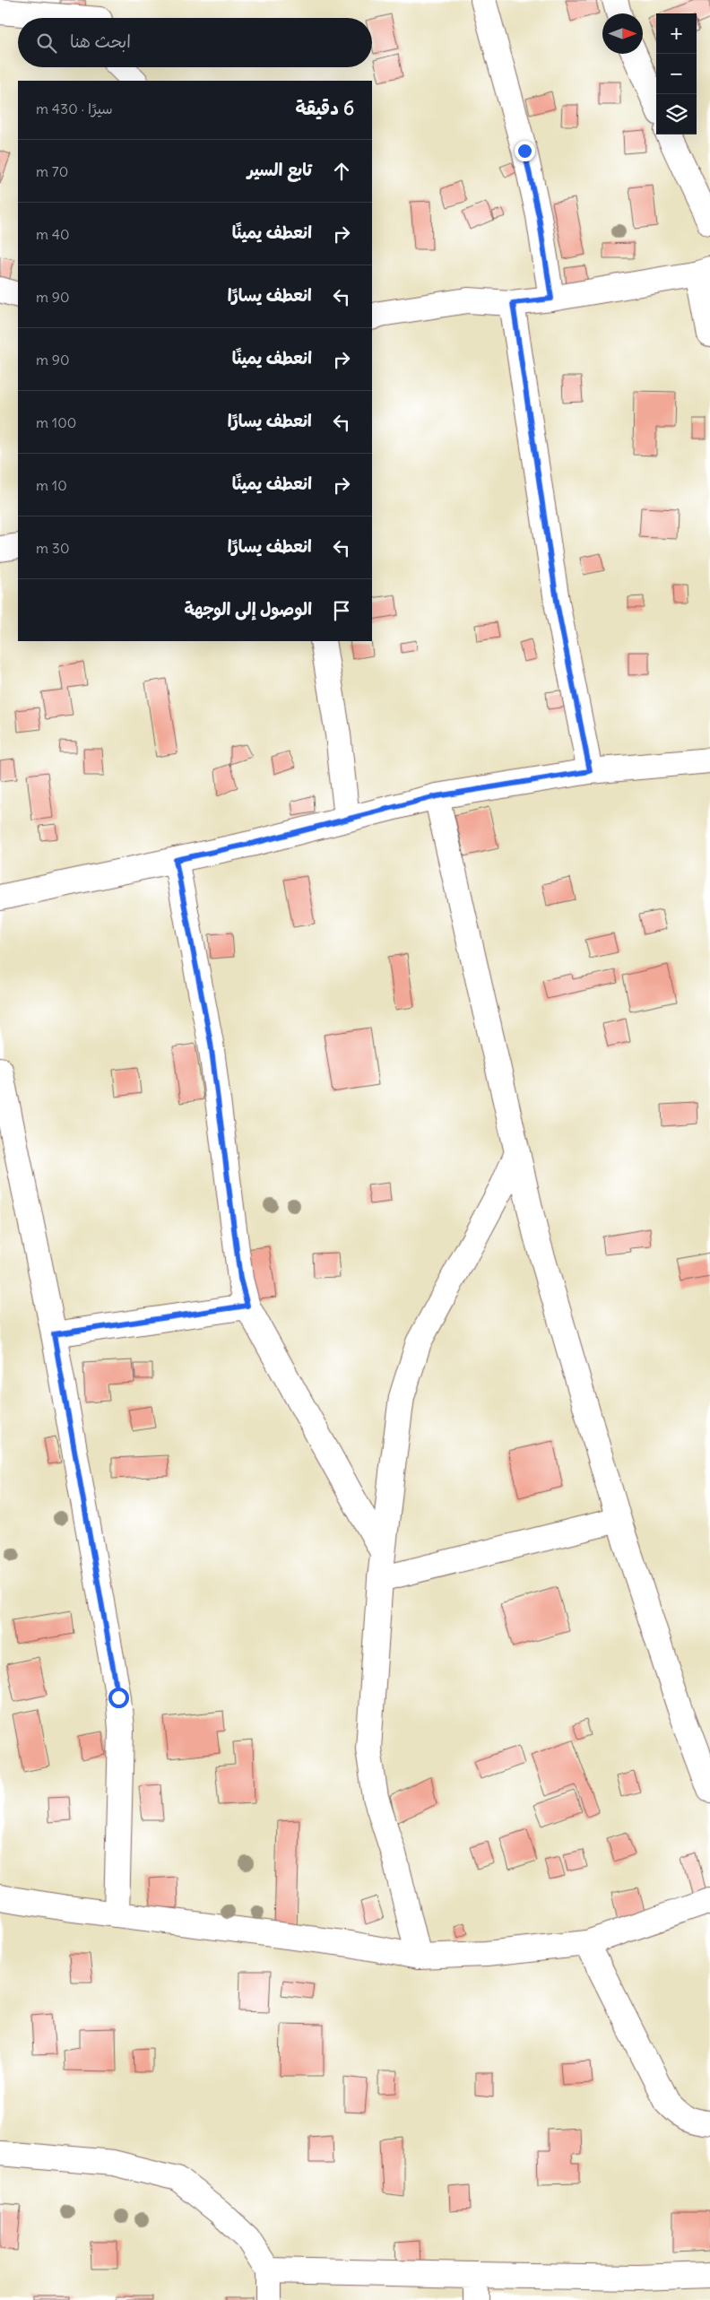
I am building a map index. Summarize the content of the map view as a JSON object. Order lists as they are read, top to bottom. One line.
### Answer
{"north":"right","page":{"map_buttons":["+","−"],"search":"ابحث هنا","heading":["6 دقيقة","سيرًا · 430 m"],"list":[["تابع السير","70 m"],["انعطف يمينًا","40 m"],["انعطف يسارًا","90 m"],["انعطف يمينًا","90 m"],["انعطف يسارًا","100 m"],["انعطف يمينًا","10 m"],["انعطف يسارًا","30 m"],"الوصول إلى الوجهة"]}}
